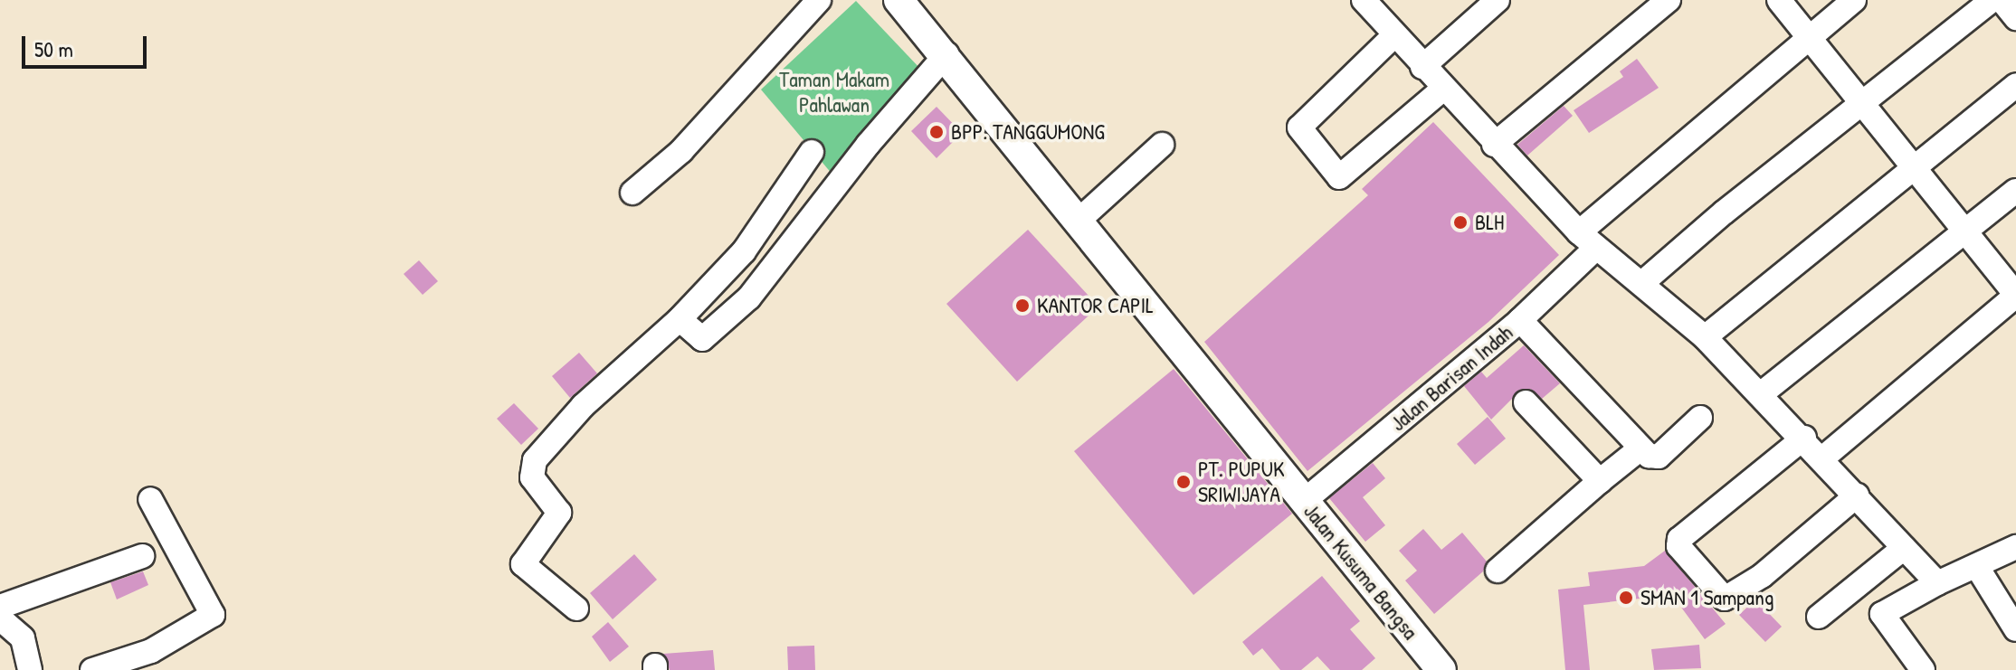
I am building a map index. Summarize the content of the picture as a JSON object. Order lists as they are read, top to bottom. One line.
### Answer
{"streets":{"main road":["Jalan Kusuma Bangsa"],"street":["Jalan Barisan Indah"]},"crossings":[["Jalan Barisan Indah","Jalan Kusuma Bangsa"]],"parks":["Taman Makam Pahlawan"],"places":["BPP. TANGGUMONG","BLH","KANTOR CAPIL","PT. PUPUK SRIWIJAYA","SMAN 1 Sampang"],"scale_bar":"50 m"}
